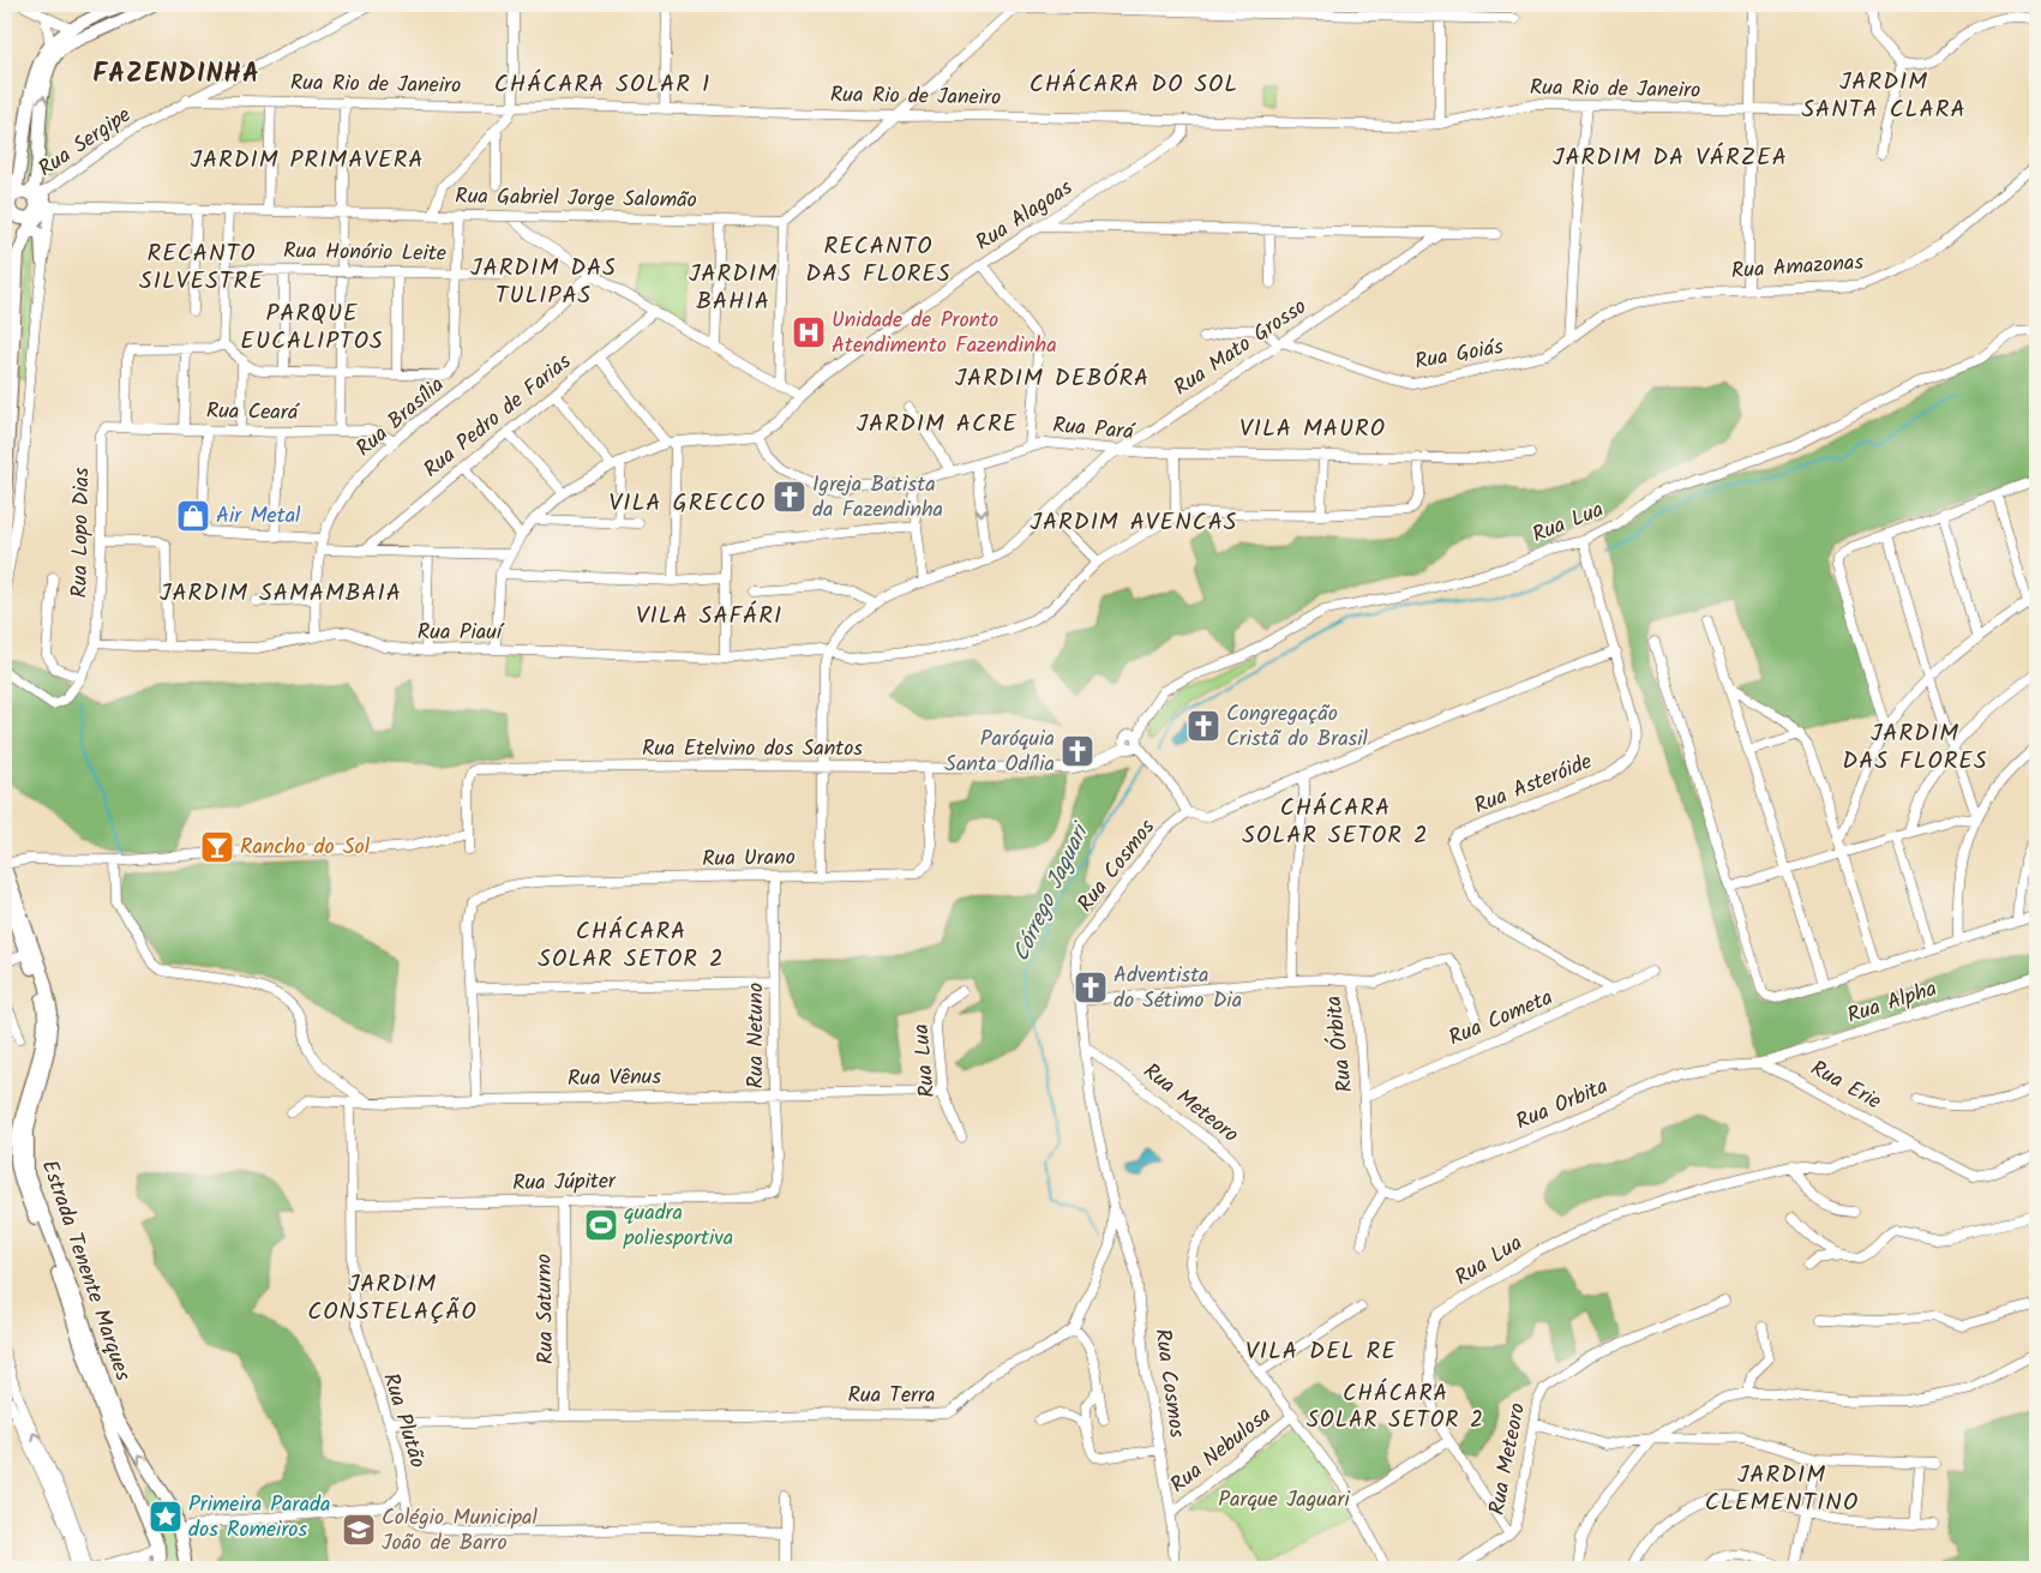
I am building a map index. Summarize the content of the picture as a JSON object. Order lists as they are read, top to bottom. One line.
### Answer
{"streets":{"main road":["Estrada Tenente Marques"],"street":["Rua Rio de Janeiro","Rua Sergipe","Rua Gabriel Jorge Salomão","Rua Alagoas","Rua Honório Leite","Rua Amazonas","Rua Mato Grosso","Rua Goiás","Rua Ceará","Rua Pedro de Farias","Rua Brasília","Rua Pará","Rua Lua","Rua Lopo Dias","Rua Piauí","Rua Etelvino dos Santos","Rua Asteróide","Rua Urano","Rua Cosmos","Rua Alpha","Rua Cometa","Rua Netuno","Rua Órbita","Rua Vênus","Rua Erie","Rua Meteoro","Rua Orbita","Rua Júpiter","Rua Saturno","Rua Terra","Rua Plutão","Rua Nebulosa"]},"crossings":[["Rua Rio de Janeiro","Rua Sergipe"],["Rua Rio de Janeiro","Rua Alagoas"],["Rua Alagoas","Rua Pará"],["Rua Amazonas","Rua Goiás"],["Rua Mato Grosso","Rua Goiás"],["Rua Mato Grosso","Rua Pará"],["Rua Mato Grosso","Rua Piauí"],["Rua Ceará","Rua Brasília"],["Rua Ceará","Rua Lopo Dias"],["Rua Brasília","Rua Piauí"],["Rua Lua","Rua Etelvino dos Santos"],["Rua Lua","Rua Asteróide"],["Rua Lua","Rua Vênus"],["Rua Lua","Rua Meteoro"],["Rua Lopo Dias","Rua Piauí"],["Rua Etelvino dos Santos","Rua Urano"],["Rua Asteróide","Rua Cosmos"],["Rua Asteróide","Rua Cometa"],["Rua Urano","Rua Netuno"],["Rua Cosmos","Rua Órbita"],["Rua Cosmos","Rua Meteoro"],["Rua Cosmos","Rua Terra"],["Rua Cosmos","Rua Nebulosa"],["Rua Alpha","Rua Erie"],["Rua Alpha","Rua Orbita"],["Rua Cometa","Rua Órbita"],["Rua Netuno","Rua Vênus"],["Rua Netuno","Rua Júpiter"],["Rua Órbita","Rua Orbita"],["Rua Vênus","Rua Plutão"],["Rua Erie","Rua Orbita"],["Rua Meteoro","Rua Terra"],["Rua Meteoro","Rua Nebulosa"],["Rua Júpiter","Rua Saturno"],["Rua Júpiter","Rua Plutão"],["Rua Saturno","Rua Terra"],["Rua Terra","Rua Plutão"]],"districts":["FAZENDINHA","JARDIM SANTA CLARA","CHÁCARA SOLAR 1","CHÁCARA DO SOL","JARDIM DA VÁRZEA","JARDIM PRIMAVERA","RECANTO DAS FLORES","RECANTO SILVESTRE","JARDIM DAS TULIPAS","JARDIM BAHIA","PARQUE EUCALIPTOS","JARDIM DEBÓRA","JARDIM ACRE","VILA MAURO","VILA GRECCO","JARDIM AVENCAS","JARDIM SAMAMBAIA","VILA SAFÁRI","JARDIM DAS FLORES","CHÁCARA SOLAR SETOR 2","CHÁCARA SOLAR SETOR 2","JARDIM CONSTELAÇÃO","VILA DEL RE","CHÁCARA SOLAR SETOR 2","JARDIM CLEMENTINO"],"water":["Córrego Jaguari"],"parks":["Parque Jaguari"],"places":{"hospital":["Unidade de Pronto Atendimento Fazendinha"],"church":["Igreja Batista da Fazendinha","Congregação Cristã do Brasil","Paróquia Santa Odília","Adventista do Sétimo Dia"],"shop":["Air Metal"],"bar":["Rancho do Sol"],"sports":["quadra poliesportiva"],"place":["Primeira Parada dos Romeiros"],"school or university":["Colégio Municipal João de Barro"]}}
